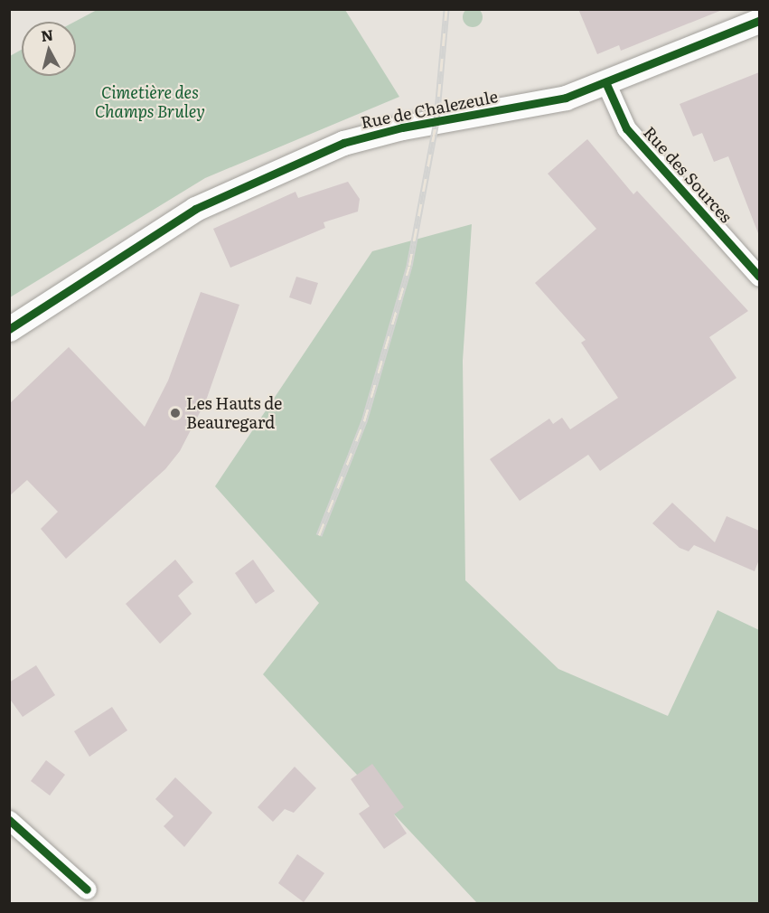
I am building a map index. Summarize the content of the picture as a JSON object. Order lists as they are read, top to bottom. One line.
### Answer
{"streets":{"street":["Rue de Chalezeule","Rue des Sources"]},"crossings":[["Rue de Chalezeule","Rue des Sources"]],"parks":["Cimetière des Champs Bruley"],"places":["Les Hauts de Beauregard"],"north":"top"}
